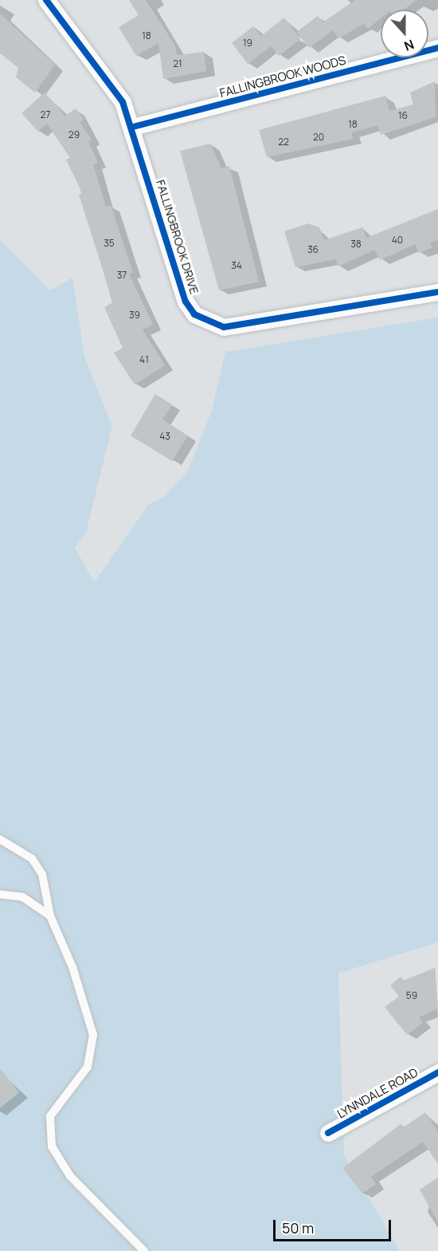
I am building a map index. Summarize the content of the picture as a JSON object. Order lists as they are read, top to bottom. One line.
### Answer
{"streets":{"street":["FALLINGBROOK WOODS","FALLINGBROOK DRIVE","LYNNDALE ROAD"]},"crossings":[["FALLINGBROOK WOODS","FALLINGBROOK DRIVE"]],"house_numbers":["18","19","21","27","16","18","29","20","22","40","35","38","36","34","37","39","41","43","59"],"scale_bar":"50 m","north":"bottom"}
